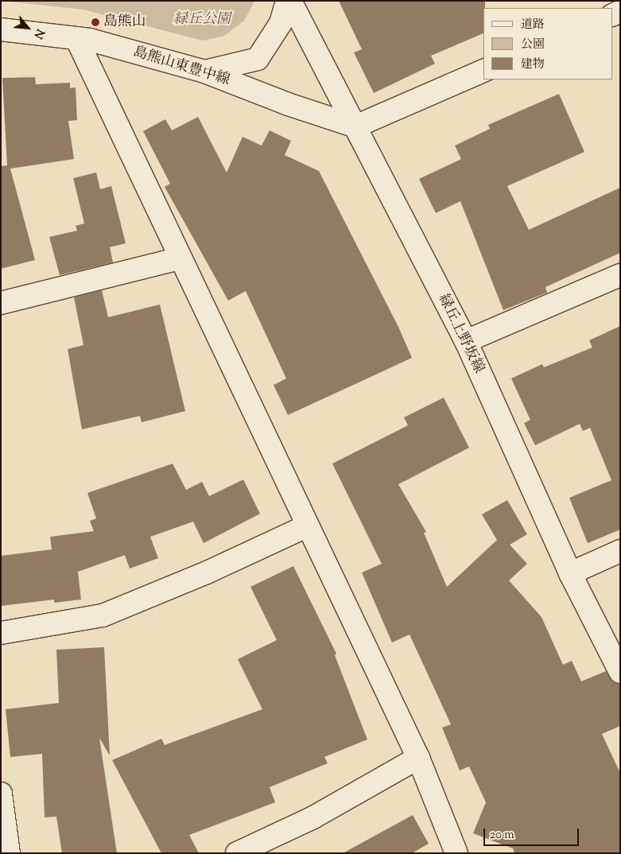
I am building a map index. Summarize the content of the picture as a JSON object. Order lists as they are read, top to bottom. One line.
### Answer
{"streets":{"street":["島熊山東豊中線","緑丘上野坂線"]},"crossings":[["島熊山東豊中線","緑丘上野坂線"]],"parks":["緑丘公園"],"places":["島熊山"],"legend":["道路","公園","建物"],"scale_bar":"20 m","north":"bottom right"}
